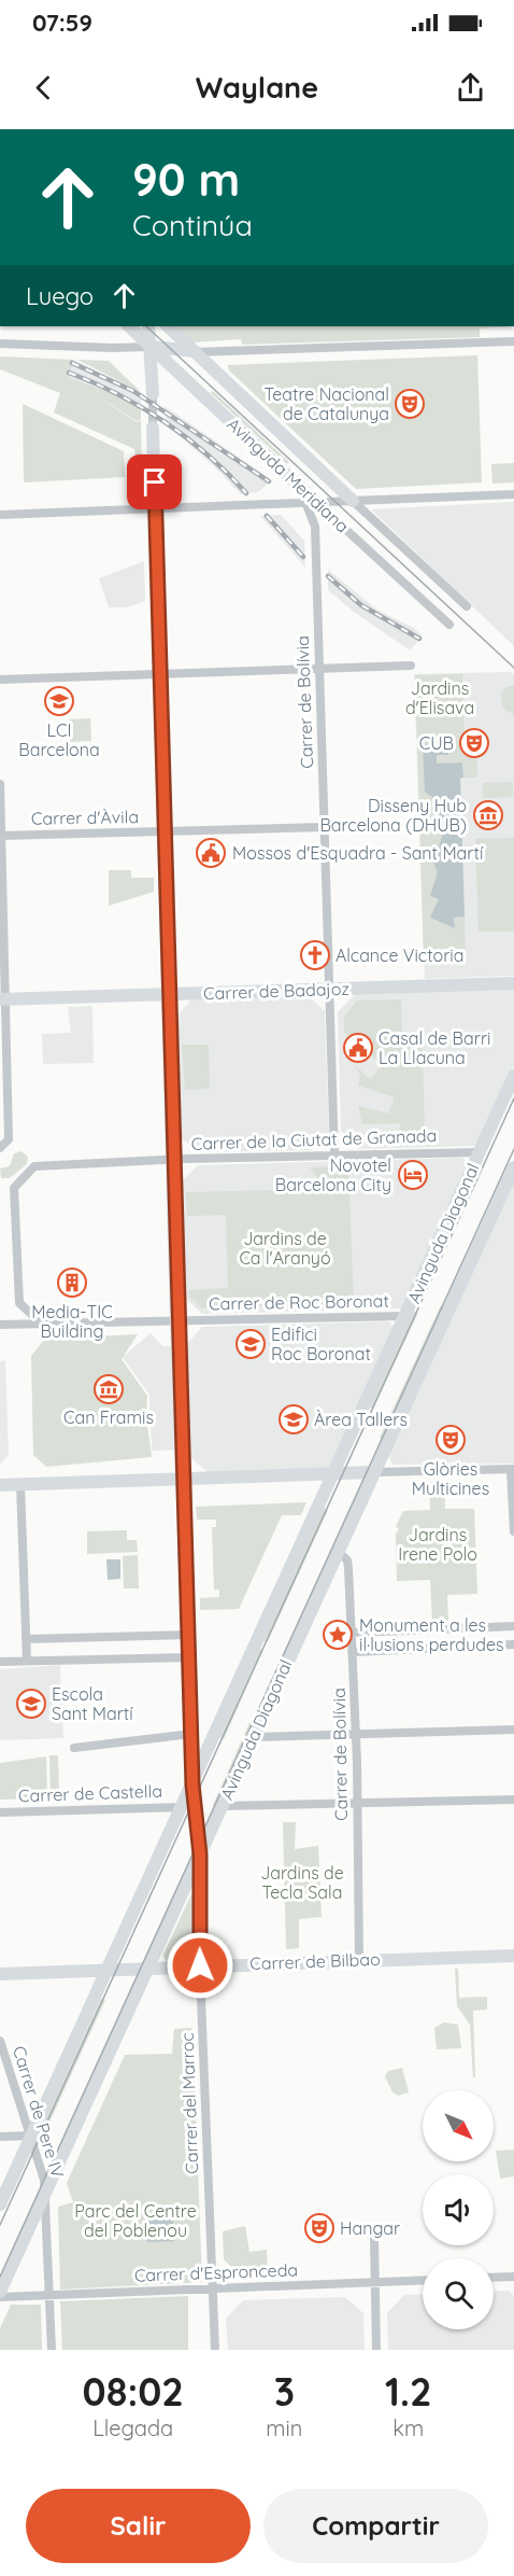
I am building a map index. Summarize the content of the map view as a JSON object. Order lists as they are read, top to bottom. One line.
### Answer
{"streets":{"street":["Avinguda Meridiana","Carrer de Bolívia","Carrer d'Àvila","Carrer de Badajoz","Carrer de la Ciutat de Granada","Avinguda Diagonal","Carrer de Roc Boronat","Carrer de Castella","Carrer de Bilbao","Carrer del Marroc","Carrer de Pere IV","Carrer d'Espronceda"]},"crossings":[["Avinguda Meridiana","Carrer de Bolívia"],["Carrer de Bolívia","Carrer d'Àvila"],["Carrer de Bolívia","Carrer de Badajoz"],["Carrer de Bolívia","Carrer de la Ciutat de Granada"],["Carrer de Bolívia","Avinguda Diagonal"],["Carrer de Bolívia","Carrer de Bilbao"],["Carrer de la Ciutat de Granada","Avinguda Diagonal"],["Carrer de la Ciutat de Granada","Carrer de Roc Boronat"],["Avinguda Diagonal","Carrer de Roc Boronat"],["Avinguda Diagonal","Carrer de Castella"],["Avinguda Diagonal","Carrer de Bilbao"],["Avinguda Diagonal","Carrer del Marroc"],["Avinguda Diagonal","Carrer de Pere IV"],["Carrer de Bilbao","Carrer del Marroc"],["Carrer del Marroc","Carrer d'Espronceda"],["Carrer de Pere IV","Carrer d'Espronceda"]],"parks":["Jardins d'Elisava","Jardins de Ca l'Aranyó","Jardins Irene Polo","Jardins de Tecla Sala","Parc del Centre del Poblenou"],"places":{"theatre":["Teatre Nacional de Catalunya","CUB","Glòries Multicines","Hangar"],"school or university":["LCI Barcelona","Edifici Roc Boronat","Àrea Tallers","Escola Sant Martí"],"museum":["Disseny Hub Barcelona (DHUB)","Can Framis"],"public building":["Mossos d'Esquadra - Sant Martí","Casal de Barri La Llacuna"],"church":["Alcance Victoria"],"hotel":["Novotel Barcelona City"],"building":["Media-TIC Building"],"place":["Monument a les il·lusions perdudes"]},"north":"bottom right","page":{"status":"07:59","header":"Waylane","turn":["90 m","Continúa"],"then":"Luego","eta":["08:02","Llegada","3","min","1.2","km"],"buttons":["Salir","Compartir"]}}
